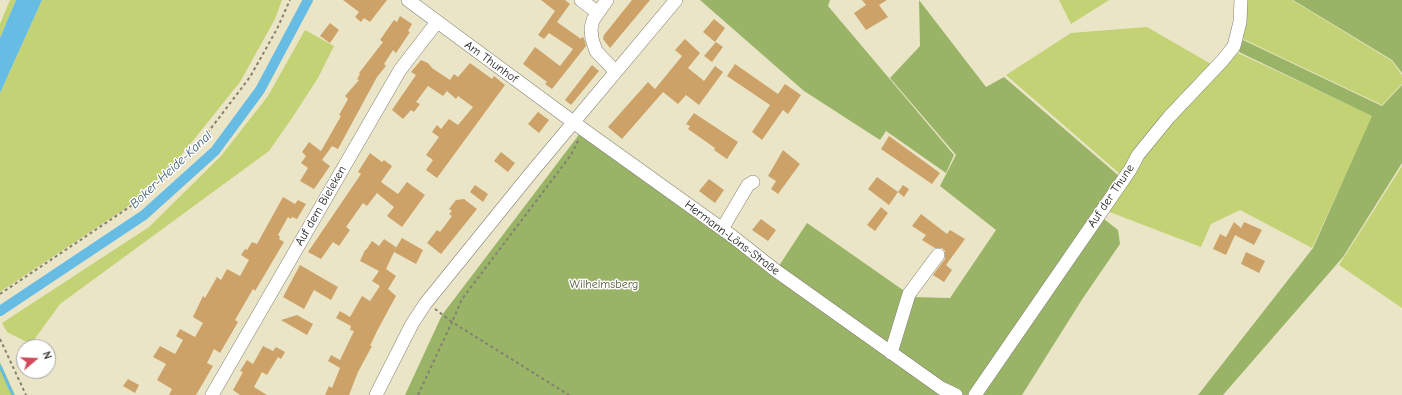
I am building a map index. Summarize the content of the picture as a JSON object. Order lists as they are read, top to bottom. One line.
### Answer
{"streets":{"street":["Am Thunhof","Auf der Thune","Auf dem Bieleken","Hermann-Löns-Straße"]},"crossings":[["Am Thunhof","Auf dem Bieleken"],["Am Thunhof","Hermann-Löns-Straße"]],"water":["Boker-Heide-Kanal"],"parks":["Wilhelmsberg"],"north":"right"}
